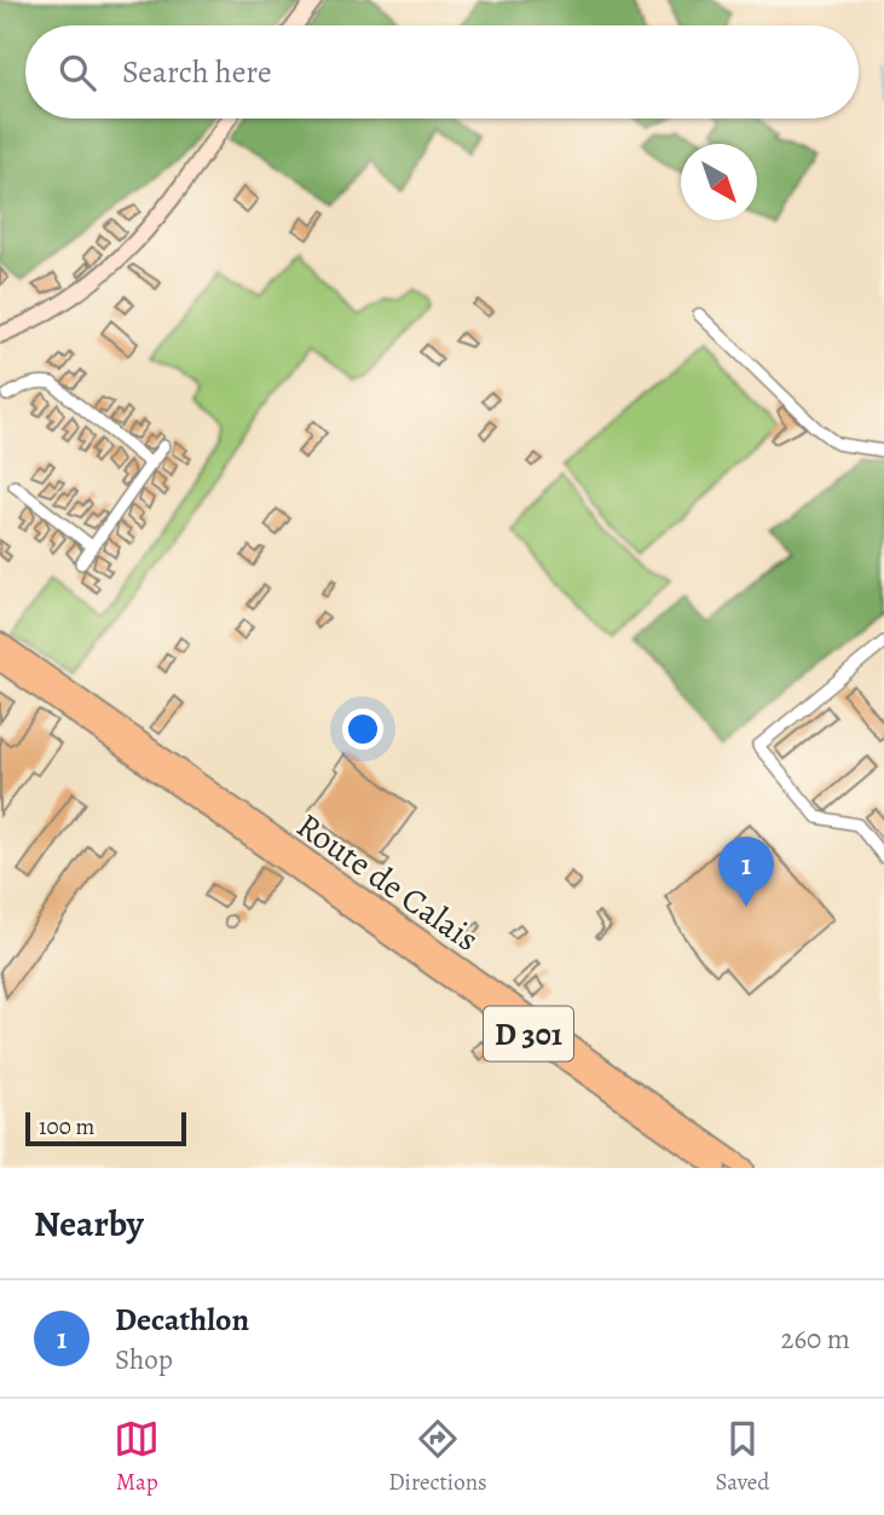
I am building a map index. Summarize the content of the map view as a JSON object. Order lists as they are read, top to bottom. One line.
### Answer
{"streets":{"main road":["Route de Calais","D 301"]},"scale_bar":"100 m","north":"bottom right","page":{"search":"Search here","pins":"1","scale":"100 m","heading":"Nearby","list":[{"mark":"1","name":"Decathlon","note":"Shop","value":"260 m"}],"nav":["Map","Directions","Saved"]}}
